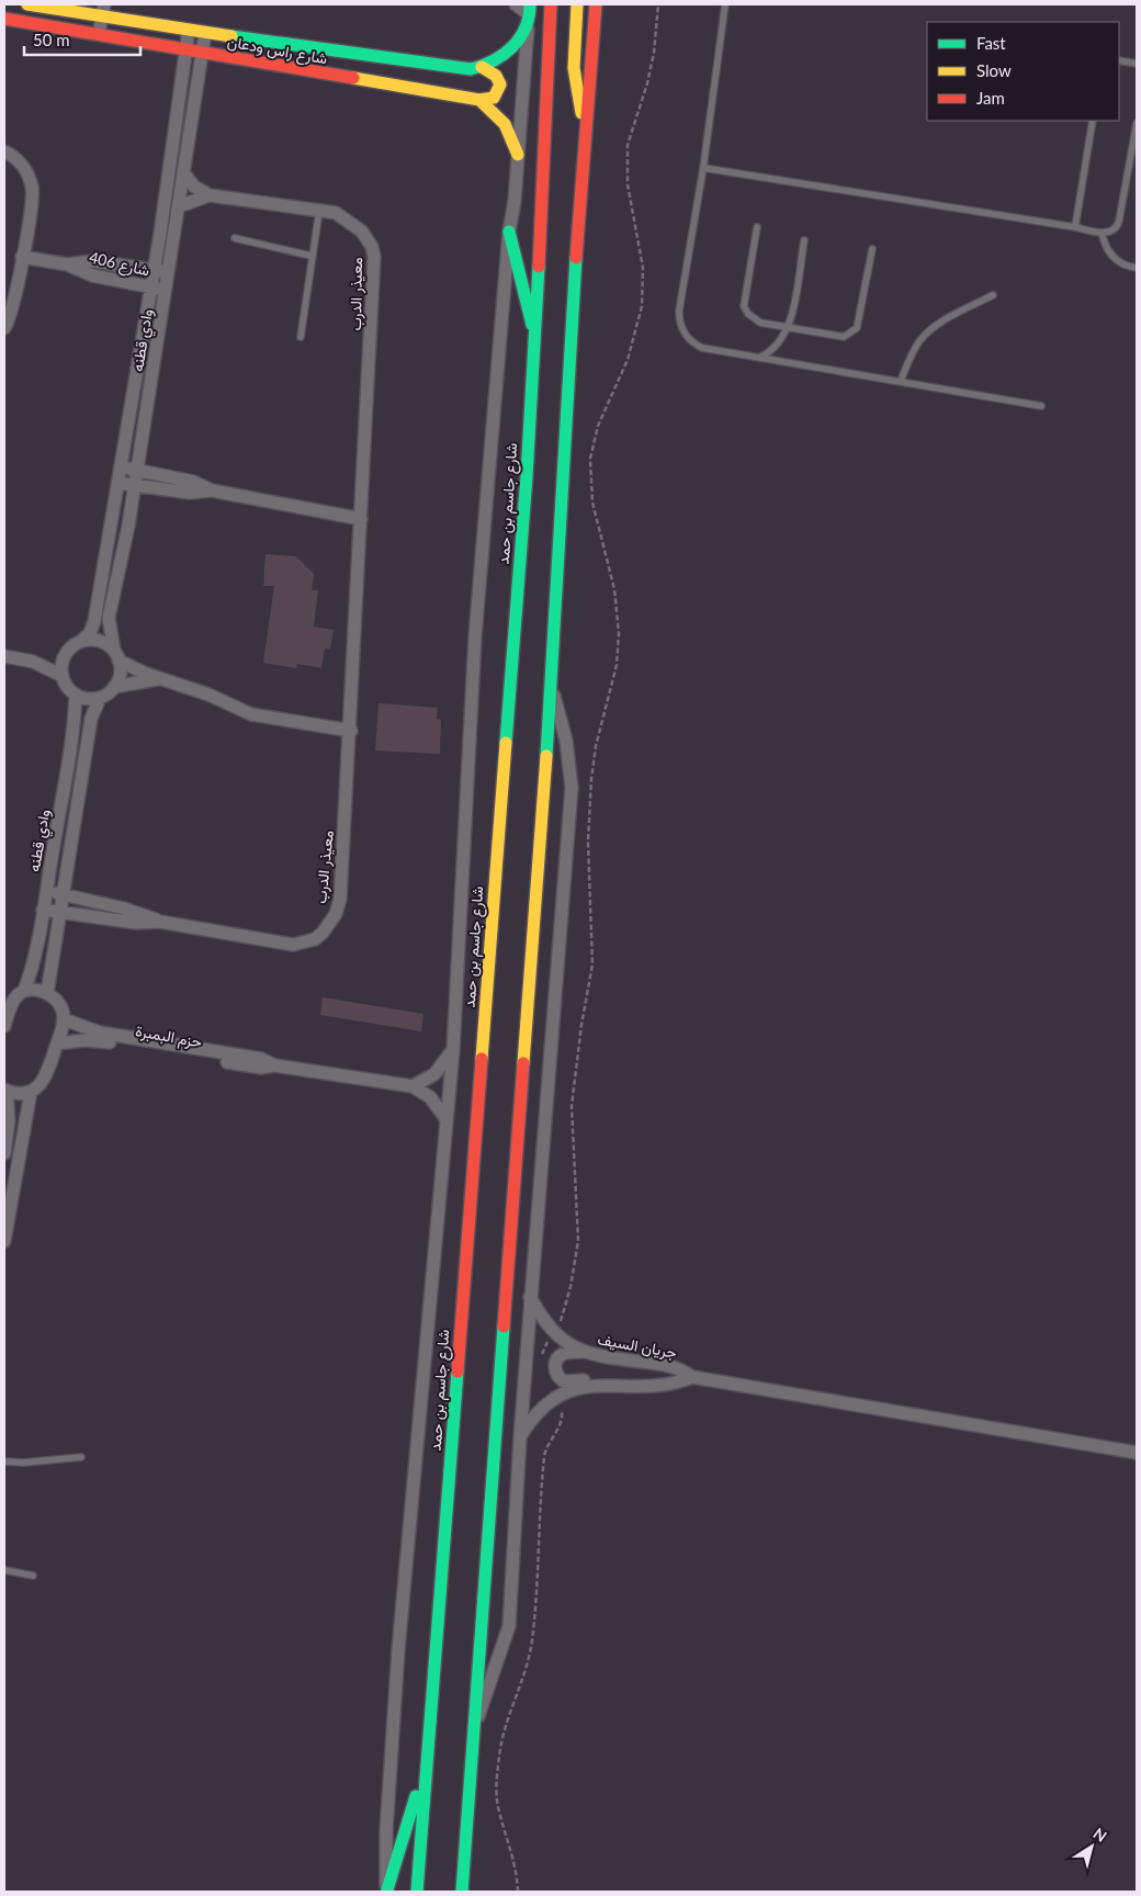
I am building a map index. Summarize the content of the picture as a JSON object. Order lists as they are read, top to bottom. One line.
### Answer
{"streets":{"main road":["شارع راس ودعان","شارع جاسم بن حمد"],"street":["شارع 406","معيذر الدرب","وادي قطنه","حزم البمبرة","جريان السيف"]},"crossings":[["شارع راس ودعان","وادي قطنه"],["شارع 406","وادي قطنه"],["معيذر الدرب","وادي قطنه"],["شارع جاسم بن حمد","حزم البمبرة"]],"legend":["Fast","Slow","Jam"],"scale_bar":"50 m","north":"top right"}
